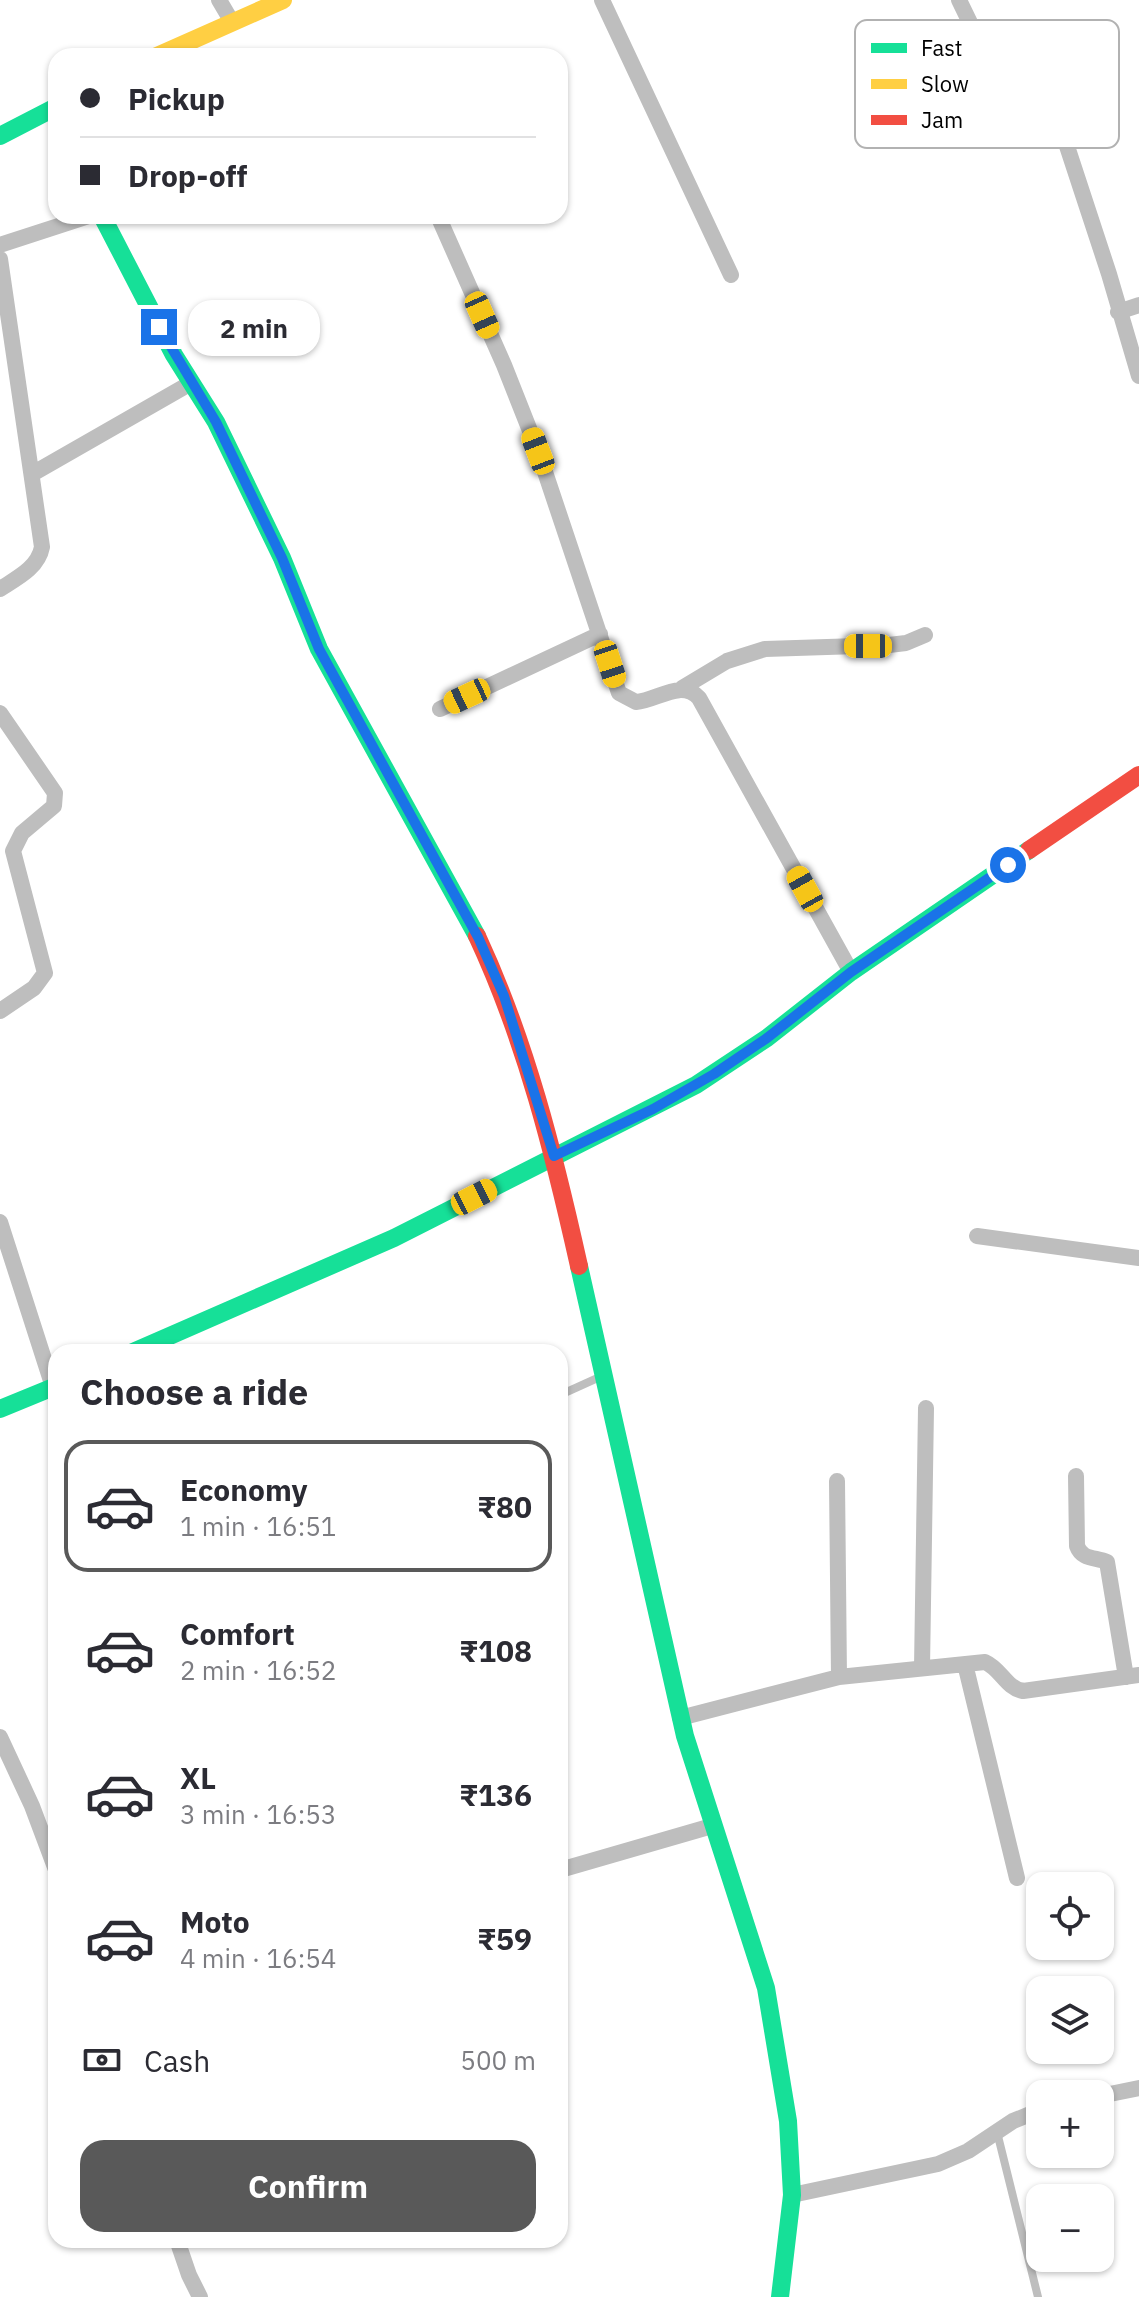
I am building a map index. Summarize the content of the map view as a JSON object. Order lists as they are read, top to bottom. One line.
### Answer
{"legend":["Fast","Slow","Jam"],"page":{"banner":["Pickup","Drop-off"],"bubble":"2 min","heading":"Choose a ride","list":[{"name":"Economy","note":"1 min · 16:51","value":"₹80"},{"name":"Comfort","note":"2 min · 16:52","value":"₹108"},{"name":"XL","note":"3 min · 16:53","value":"₹136"},{"name":"Moto","note":"4 min · 16:54","value":"₹59"}],"map_buttons":["+","−"],"pay":["Cash","500 m"],"buttons":"Confirm"}}
